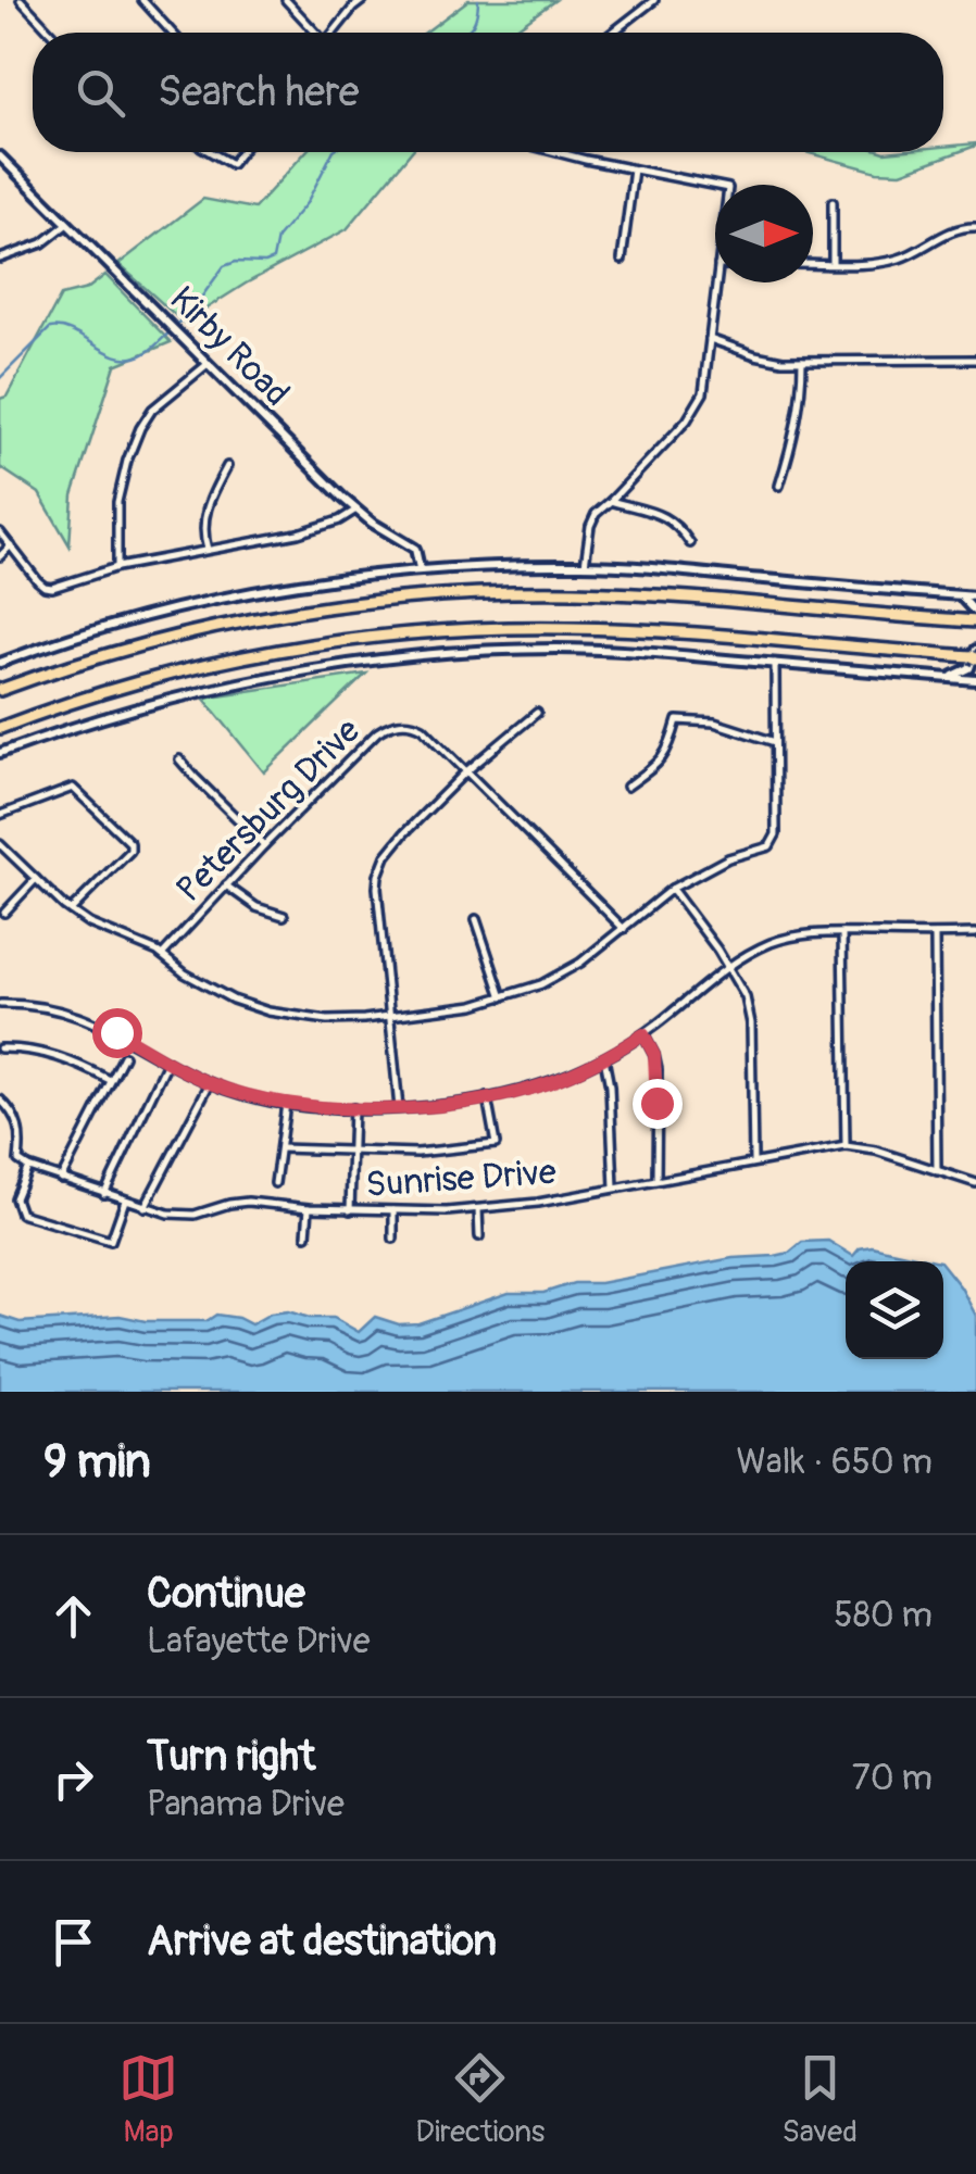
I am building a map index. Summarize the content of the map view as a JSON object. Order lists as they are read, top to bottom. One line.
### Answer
{"streets":{"main road":["Kirby Road"],"street":["Petersburg Drive","Sunrise Drive"]},"north":"right","page":{"search":"Search here","heading":["9 min","Walk · 650 m"],"list":[["Continue","Lafayette Drive","580 m"],["Turn right","Panama Drive","70 m"],"Arrive at destination"],"nav":["Map","Directions","Saved"]}}
